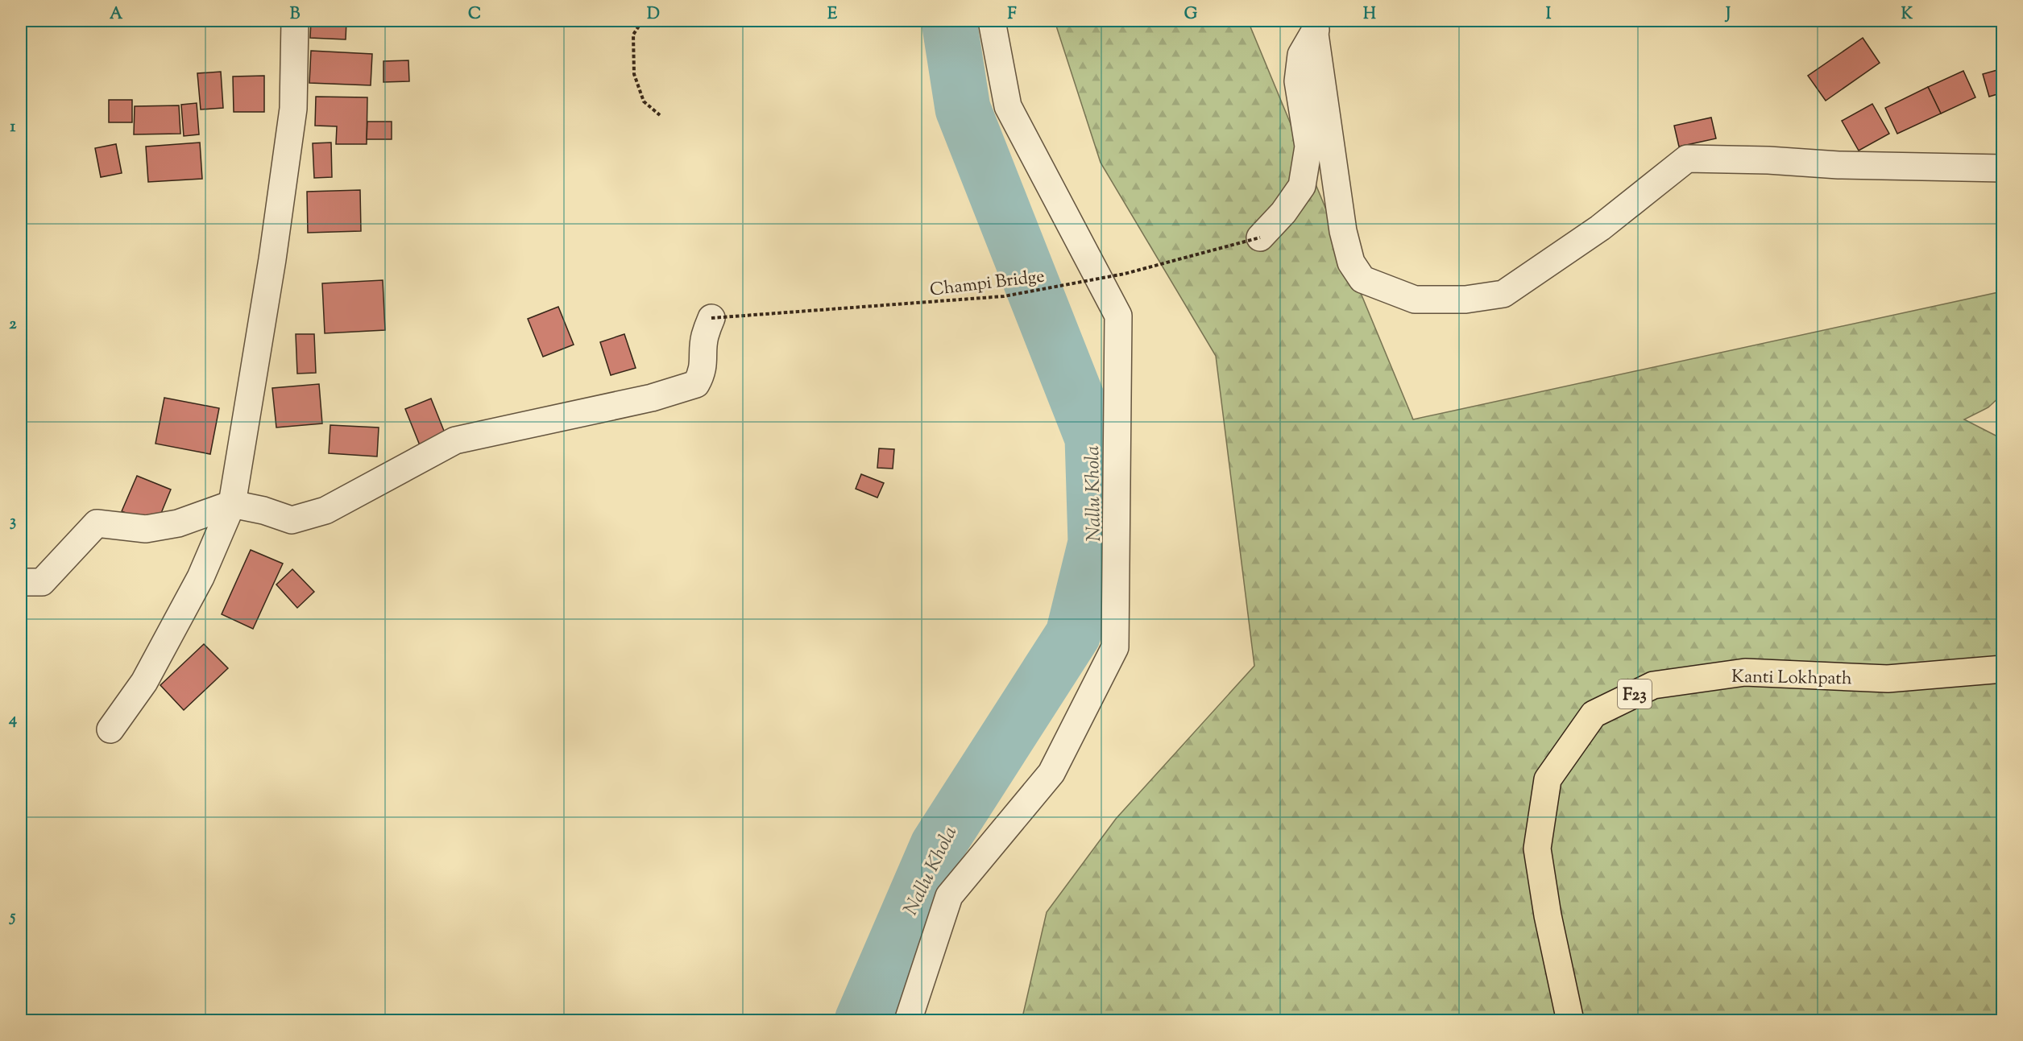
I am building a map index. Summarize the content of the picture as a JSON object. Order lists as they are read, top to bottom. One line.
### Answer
{"streets":{"main road":["Kanti Lokhpath","F23"],"path":["Champi Bridge"]},"water":["Nallu Khola"],"grid":{"columns":["A","B","C","D","E","F","G","H","I","J","K"],"rows":["1","2","3","4","5"]}}
